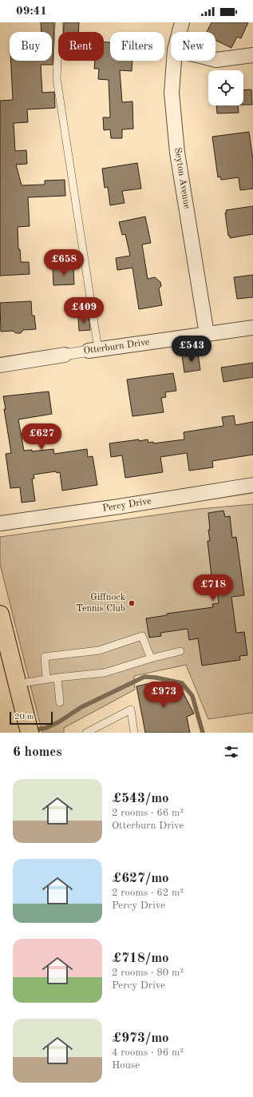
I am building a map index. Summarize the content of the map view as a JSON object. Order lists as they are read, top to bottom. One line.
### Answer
{"streets":{"street":["Seyton Avenue","Otterburn Drive","Percy Drive"]},"crossings":[["Seyton Avenue","Otterburn Drive"]],"places":["Giffnock Tennis Club"],"scale_bar":"20 m","page":{"status":"09:41","chip":["Buy","Rent","Filters","New"],"price":["£658","£409","£543","£627","£718","£973"],"scale":"20 m","heading":"6 homes","list":[{"name":"£543/mo","note":"2 rooms · 66 m² · Otterburn Drive"},{"name":"£627/mo","note":"2 rooms · 62 m² · Percy Drive"},{"name":"£718/mo","note":"2 rooms · 80 m² · Percy Drive"},{"name":"£973/mo","note":"4 rooms · 96 m² · House"}]}}
